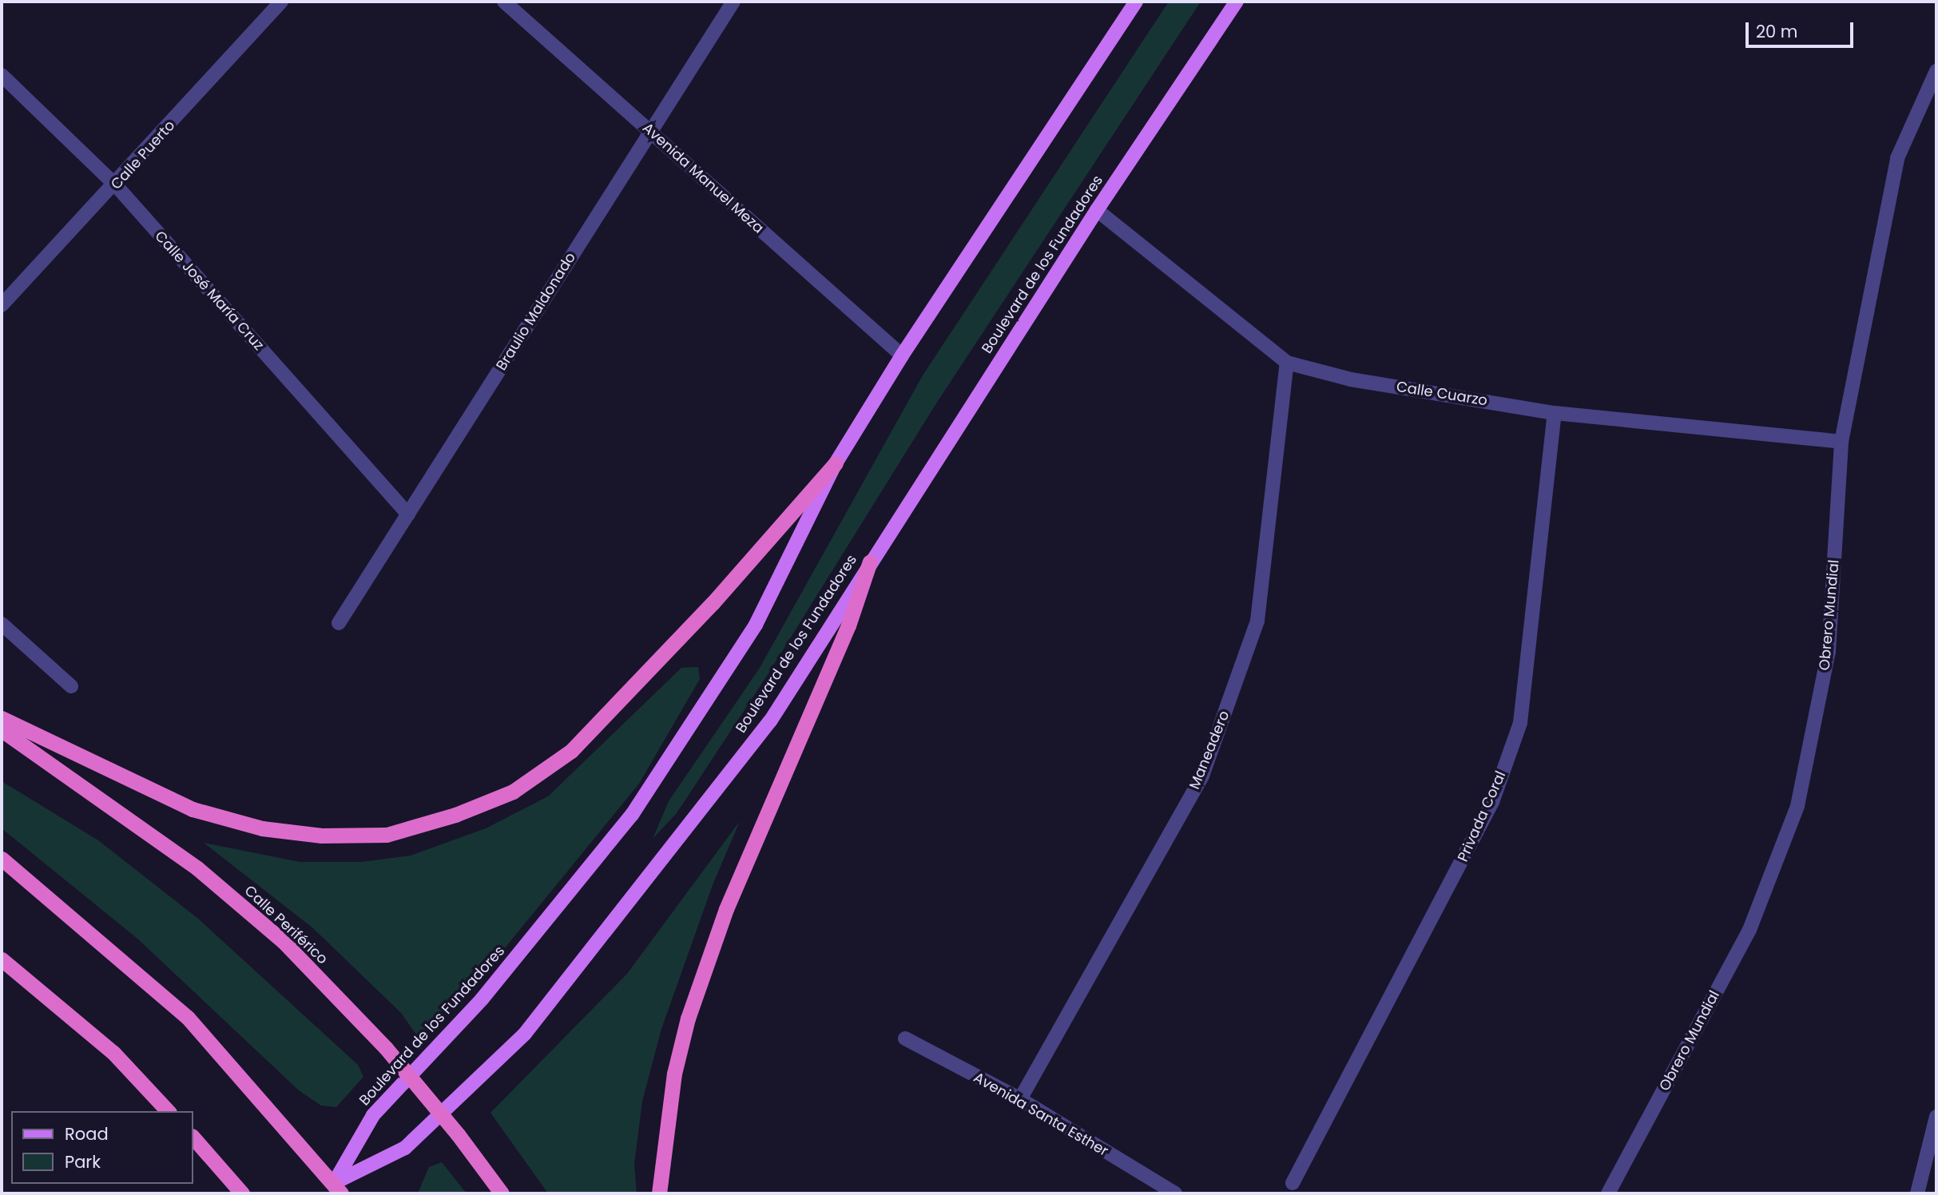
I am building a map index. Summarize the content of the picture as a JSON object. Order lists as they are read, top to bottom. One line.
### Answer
{"streets":{"highway":["Calle Periférico"],"main road":["Boulevard de los Fundadores"],"street":["Calle Puerto","Avenida Manuel Meza","Calle José María Cruz","Braulio Maldonado","Calle Cuarzo","Obrero Mundial","Maneadero","Privada Coral","Avenida Santa Esther"]},"crossings":[["Calle Puerto","Calle José María Cruz"],["Avenida Manuel Meza","Boulevard de los Fundadores"],["Avenida Manuel Meza","Braulio Maldonado"],["Boulevard de los Fundadores","Calle Cuarzo"],["Calle José María Cruz","Braulio Maldonado"],["Calle Cuarzo","Obrero Mundial"],["Calle Cuarzo","Maneadero"],["Calle Cuarzo","Privada Coral"],["Maneadero","Avenida Santa Esther"]],"legend":["Road","Park"],"scale_bar":"20 m"}
